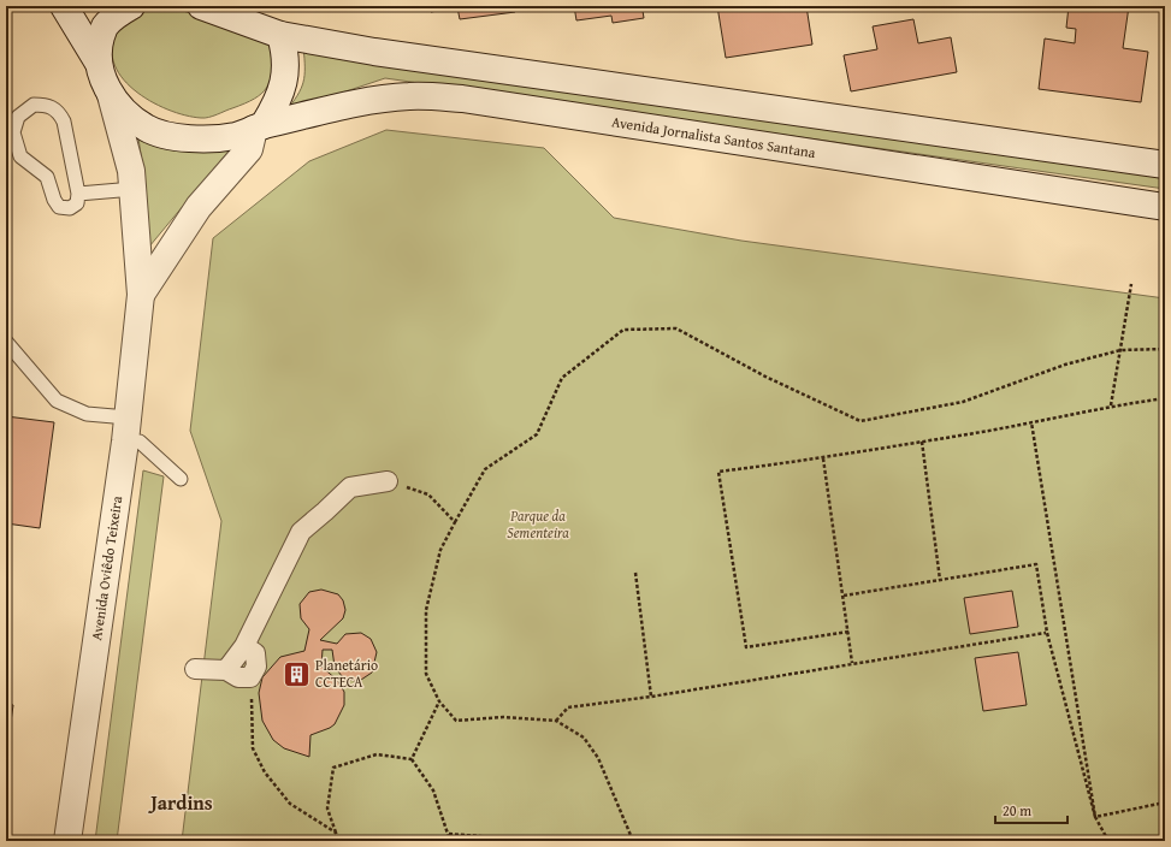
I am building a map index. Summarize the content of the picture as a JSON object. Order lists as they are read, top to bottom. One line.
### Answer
{"streets":{"main road":["Avenida Jornalista Santos Santana","Avenida Oviêdo Teixeira"]},"crossings":[["Avenida Jornalista Santos Santana","Avenida Oviêdo Teixeira"]],"districts":["Jardins"],"parks":["Parque da Sementeira"],"places":{"building":["Planetário CCTECA"]},"scale_bar":"20 m"}
